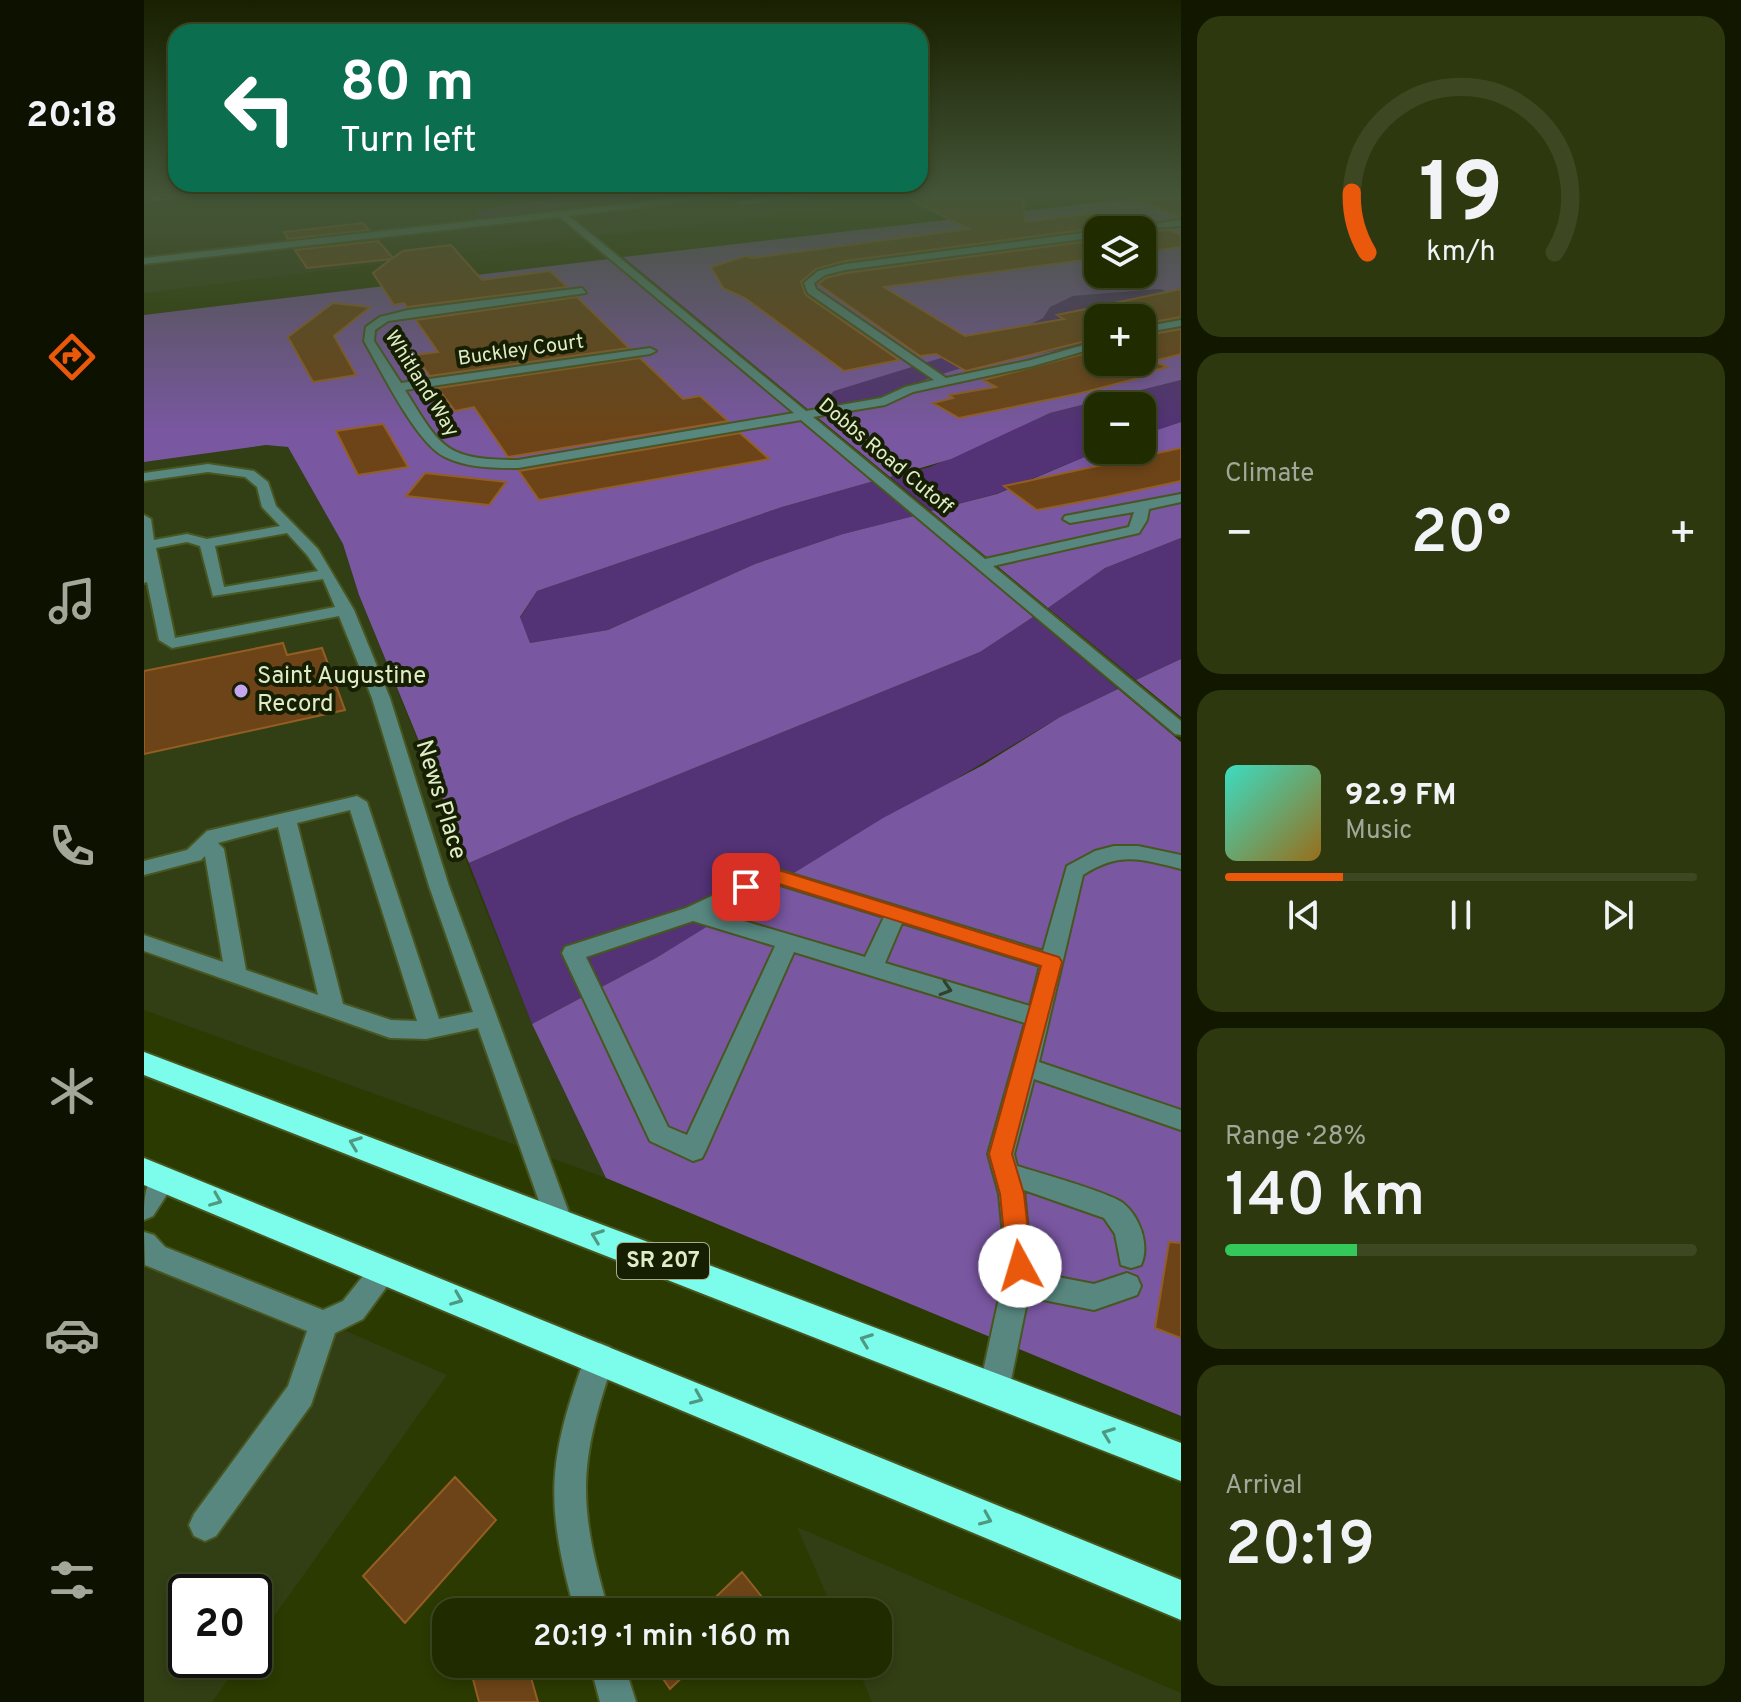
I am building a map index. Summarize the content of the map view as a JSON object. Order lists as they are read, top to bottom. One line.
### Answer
{"streets":{"highway":["SR 207"],"street":["Buckley Court","Whitland Way","Dobbs Road Cutoff","News Place"]},"crossings":[["Buckley Court","Whitland Way"],["Whitland Way","Dobbs Road Cutoff"],["News Place","SR 207"]],"places":["Saint Augustine Record"],"page":{"tabs":"20:18","turn":["80 m","Turn left"],"map_buttons":["+","−"],"tile":["Climate",["Range · 28%","140 km"],["Arrival","20:19"]],"heat":["−","20°","+"],"song":["92.9 FM","Music"],"limit":"20","trip":"20:19 · 1 min · 160 m","gauge":["19","km/h"]}}
